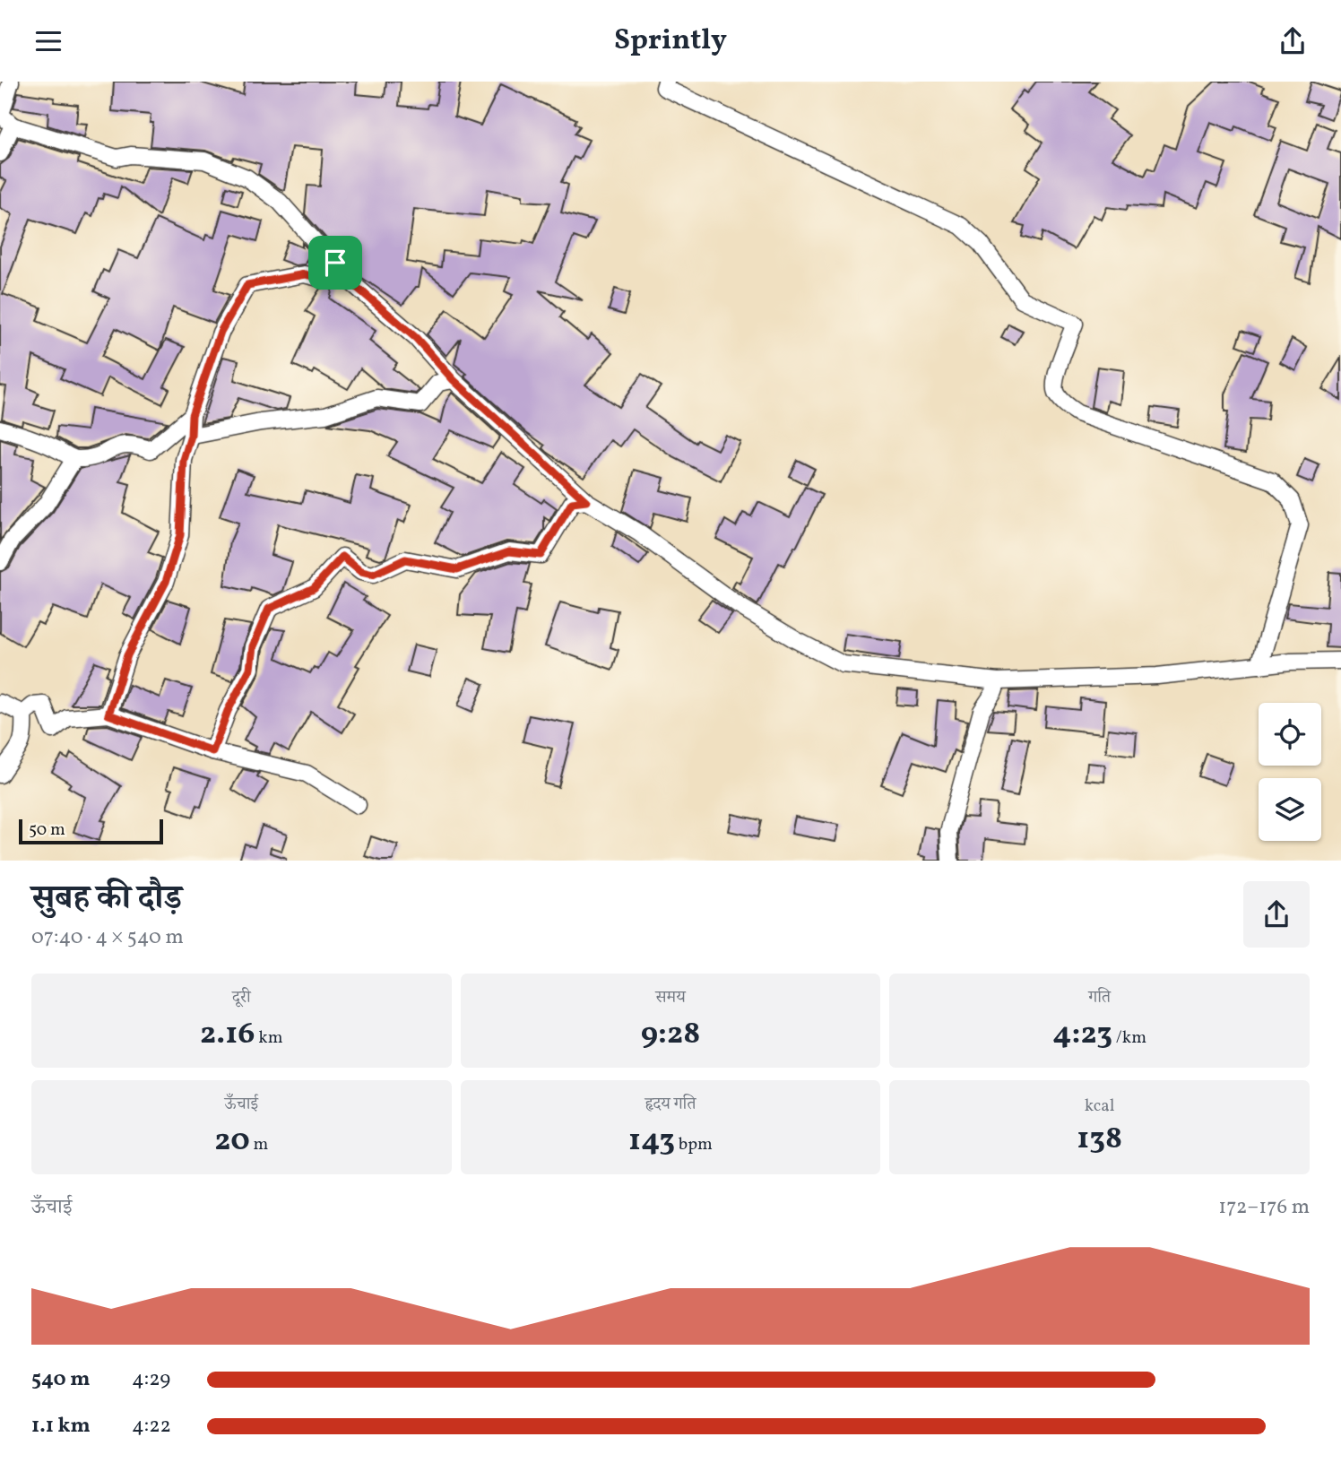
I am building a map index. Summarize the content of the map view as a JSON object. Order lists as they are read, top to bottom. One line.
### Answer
{"scale_bar":"50 m","page":{"header":"Sprintly","scale":"50 m","heading":["सुबह की दौड़","07:40 · 4 × 540 m"],"stats":[["दूरी","2.16 km"],["समय","9:28"],["गति","4:23 /km"],["ऊँचाई","20 m"],["हृदय गति","143 bpm"],["kcal","138"]],"chart":["ऊँचाई","172–176 m"],"list":[{"name":"540 m","note":"4:29"},{"name":"1.1 km","note":"4:22"}]}}
